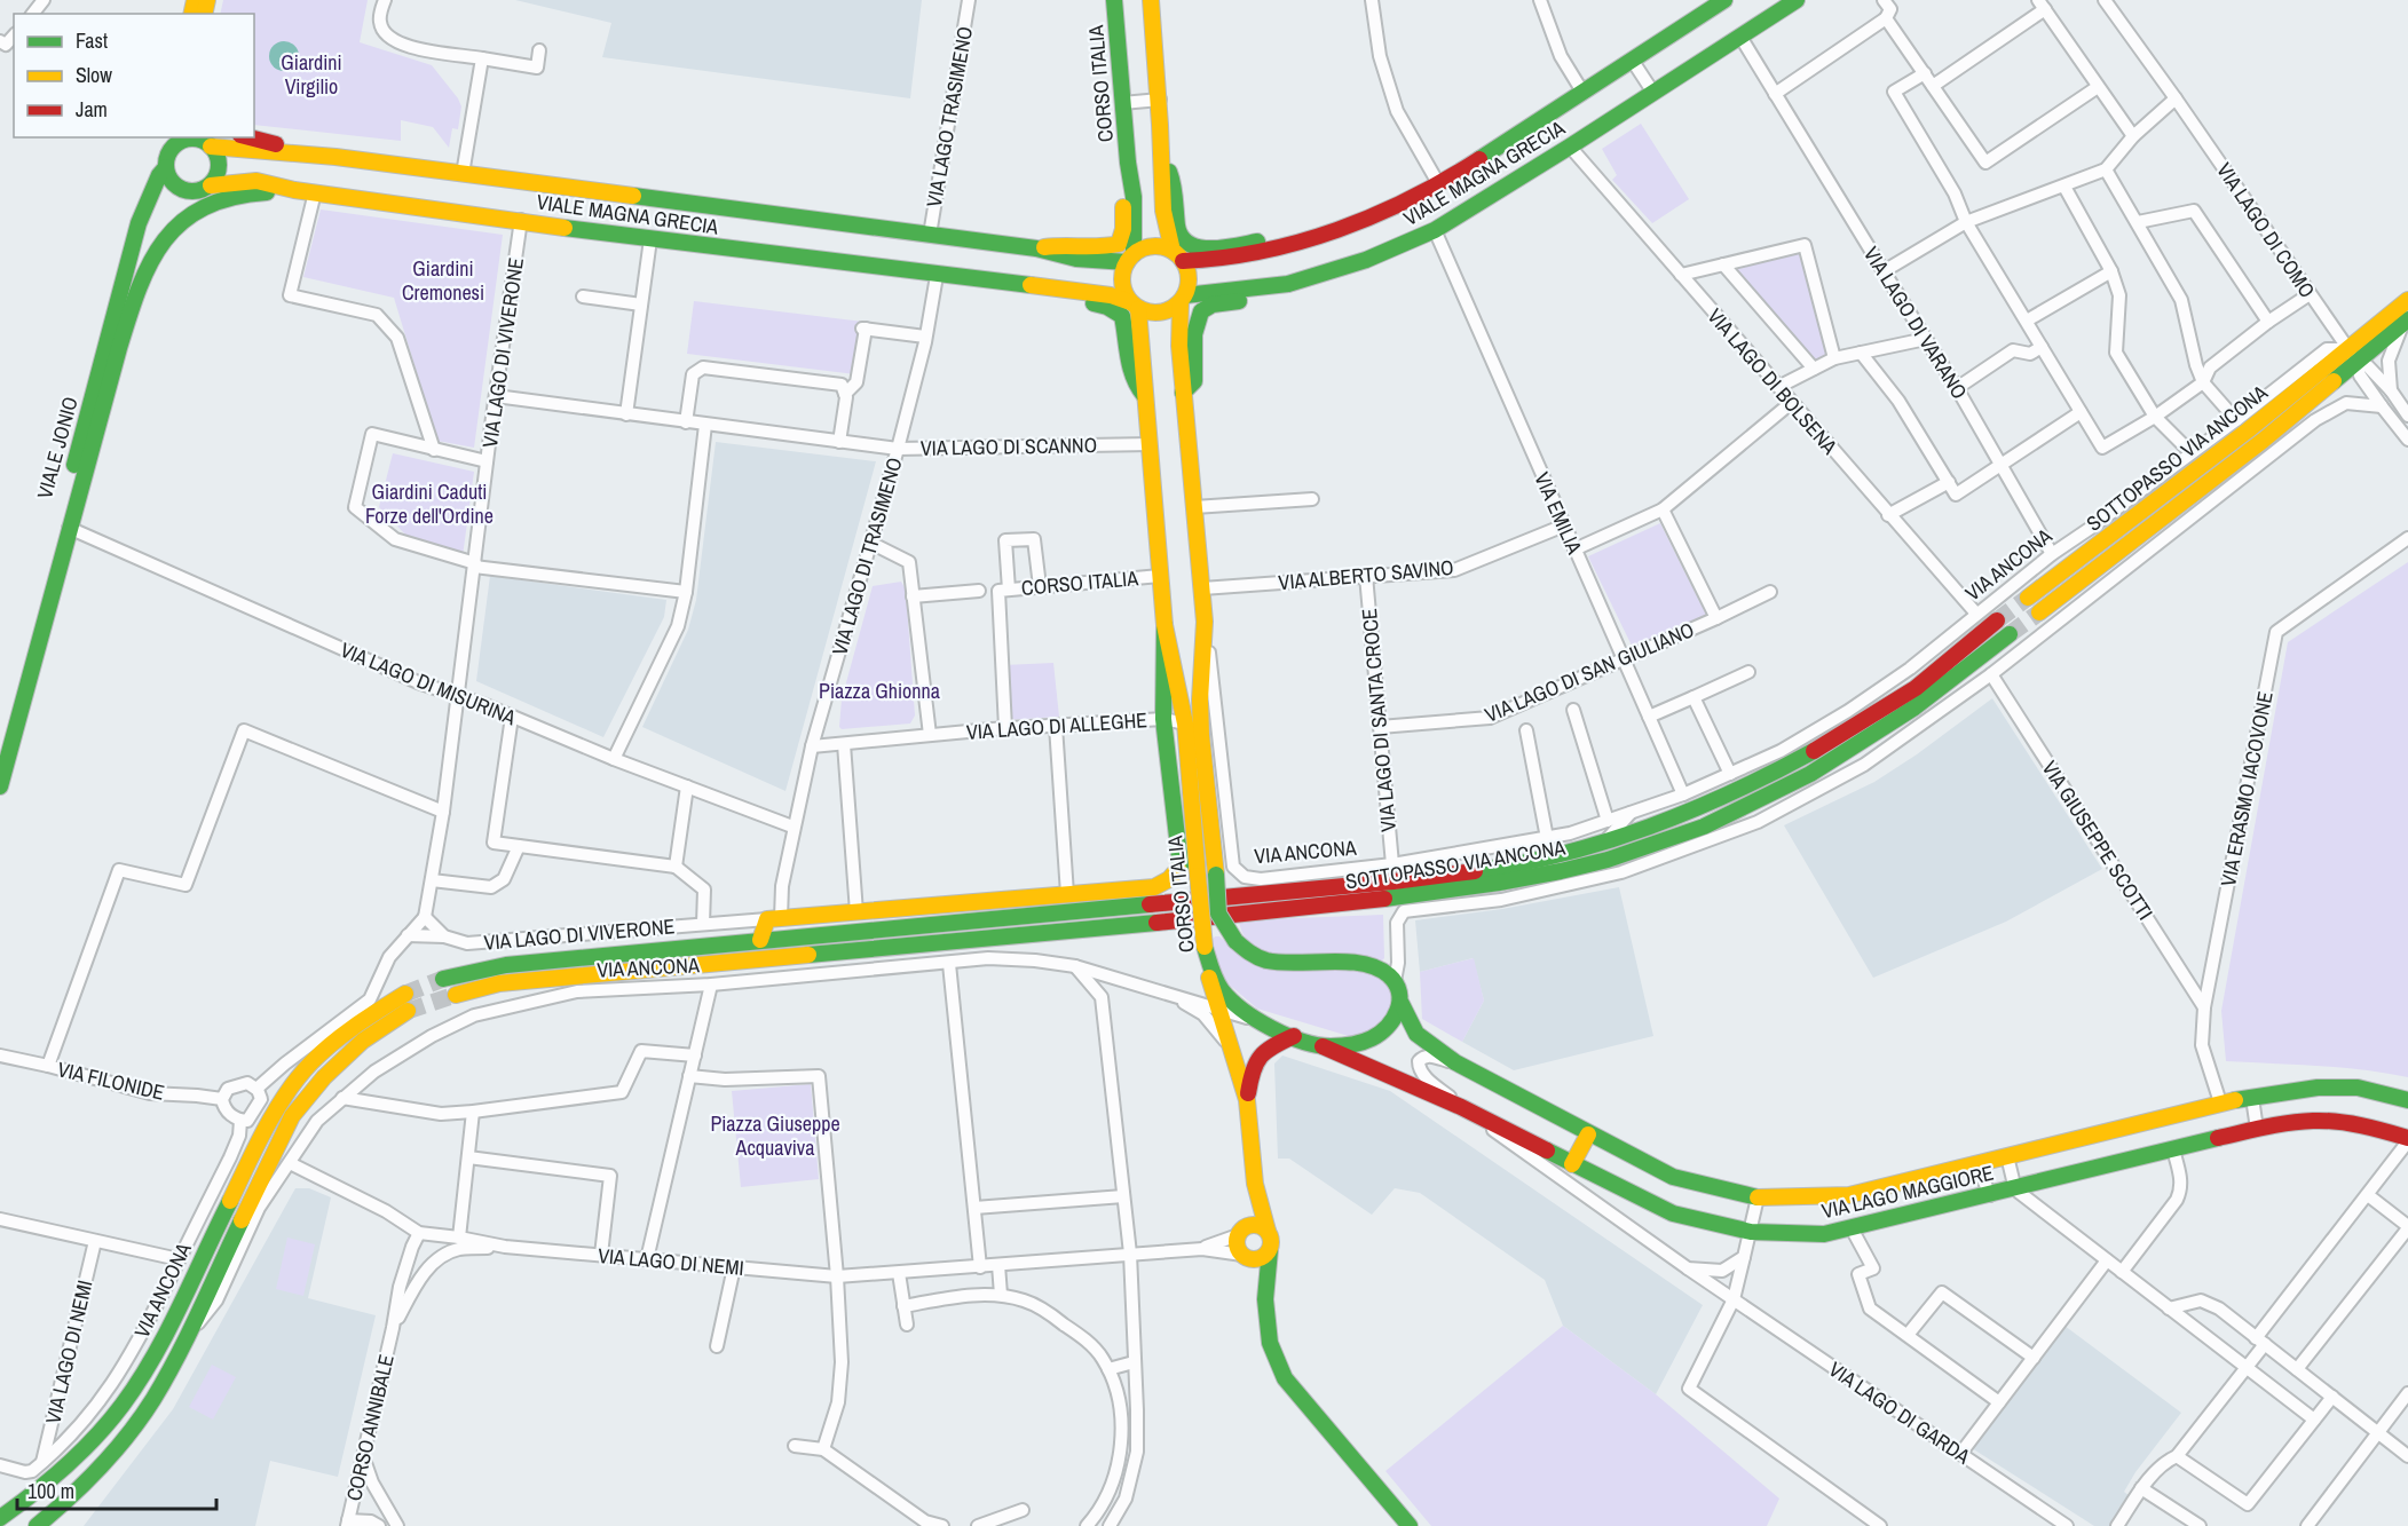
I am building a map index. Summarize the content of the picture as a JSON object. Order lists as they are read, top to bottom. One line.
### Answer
{"streets":{"street":["CORSO ITALIA","VIA LAGO TRASIMENO","VIALE MAGNA GRECIA","VIA LAGO DI COMO","VIA LAGO DI VARANO","VIA LAGO DI VIVERONE","VIA LAGO DI BOLSENA","VIA LAGO DI SCANNO","VIALE JONIO","SOTTOPASSO VIA ANCONA","VIA EMILIA","VIA LAGO DI TRASIMENO","VIA ANCONA","VIA ALBERTO SAVINO","VIA LAGO DI SAN GIULIANO","VIA LAGO DI MISURINA","VIA LAGO DI SANTA CROCE","VIA LAGO DI ALLEGHE","VIA ERASMO IACOVONE","VIA GIUSEPPE SCOTTI","VIA FILONIDE","VIA LAGO MAGGIORE","VIA LAGO DI NEMI","VIA LAGO DI GARDA","CORSO ANNIBALE"]},"crossings":[["CORSO ITALIA","VIALE MAGNA GRECIA"],["CORSO ITALIA","VIA LAGO DI SCANNO"],["CORSO ITALIA","VIA ANCONA"],["CORSO ITALIA","VIA ALBERTO SAVINO"],["CORSO ITALIA","VIA LAGO DI ALLEGHE"],["CORSO ITALIA","VIA LAGO MAGGIORE"],["VIA LAGO TRASIMENO","VIALE MAGNA GRECIA"],["VIALE MAGNA GRECIA","VIA LAGO DI VARANO"],["VIALE MAGNA GRECIA","VIA LAGO DI VIVERONE"],["VIALE MAGNA GRECIA","VIA LAGO DI BOLSENA"],["VIALE MAGNA GRECIA","VIALE JONIO"],["VIALE MAGNA GRECIA","VIA EMILIA"],["VIALE MAGNA GRECIA","VIA LAGO DI TRASIMENO"],["VIA LAGO DI COMO","SOTTOPASSO VIA ANCONA"],["VIA LAGO DI VARANO","VIA ANCONA"],["VIA LAGO DI VIVERONE","VIA LAGO DI TRASIMENO"],["VIA LAGO DI VIVERONE","VIA LAGO DI MISURINA"],["VIA LAGO DI BOLSENA","VIA ANCONA"],["VIA LAGO DI SCANNO","VIA LAGO DI TRASIMENO"],["VIALE JONIO","VIA LAGO DI MISURINA"],["SOTTOPASSO VIA ANCONA","VIA ANCONA"],["VIA EMILIA","VIA ANCONA"],["VIA EMILIA","VIA ALBERTO SAVINO"],["VIA EMILIA","VIA LAGO DI SAN GIULIANO"],["VIA LAGO DI TRASIMENO","VIA LAGO DI MISURINA"],["VIA ANCONA","VIA LAGO DI SANTA CROCE"],["VIA ALBERTO SAVINO","VIA LAGO DI SANTA CROCE"],["VIA LAGO DI SAN GIULIANO","VIA LAGO DI SANTA CROCE"],["VIA ERASMO IACOVONE","VIA GIUSEPPE SCOTTI"],["VIA ERASMO IACOVONE","VIA LAGO MAGGIORE"],["VIA FILONIDE","VIA LAGO DI NEMI"],["VIA LAGO MAGGIORE","VIA LAGO DI GARDA"]],"parks":["Giardini Virgilio","Giardini Cremonesi","Giardini Caduti Forze dell'Ordine","Piazza Ghionna","Piazza Giuseppe Acquaviva"],"legend":["Fast","Slow","Jam"],"scale_bar":"100 m"}
